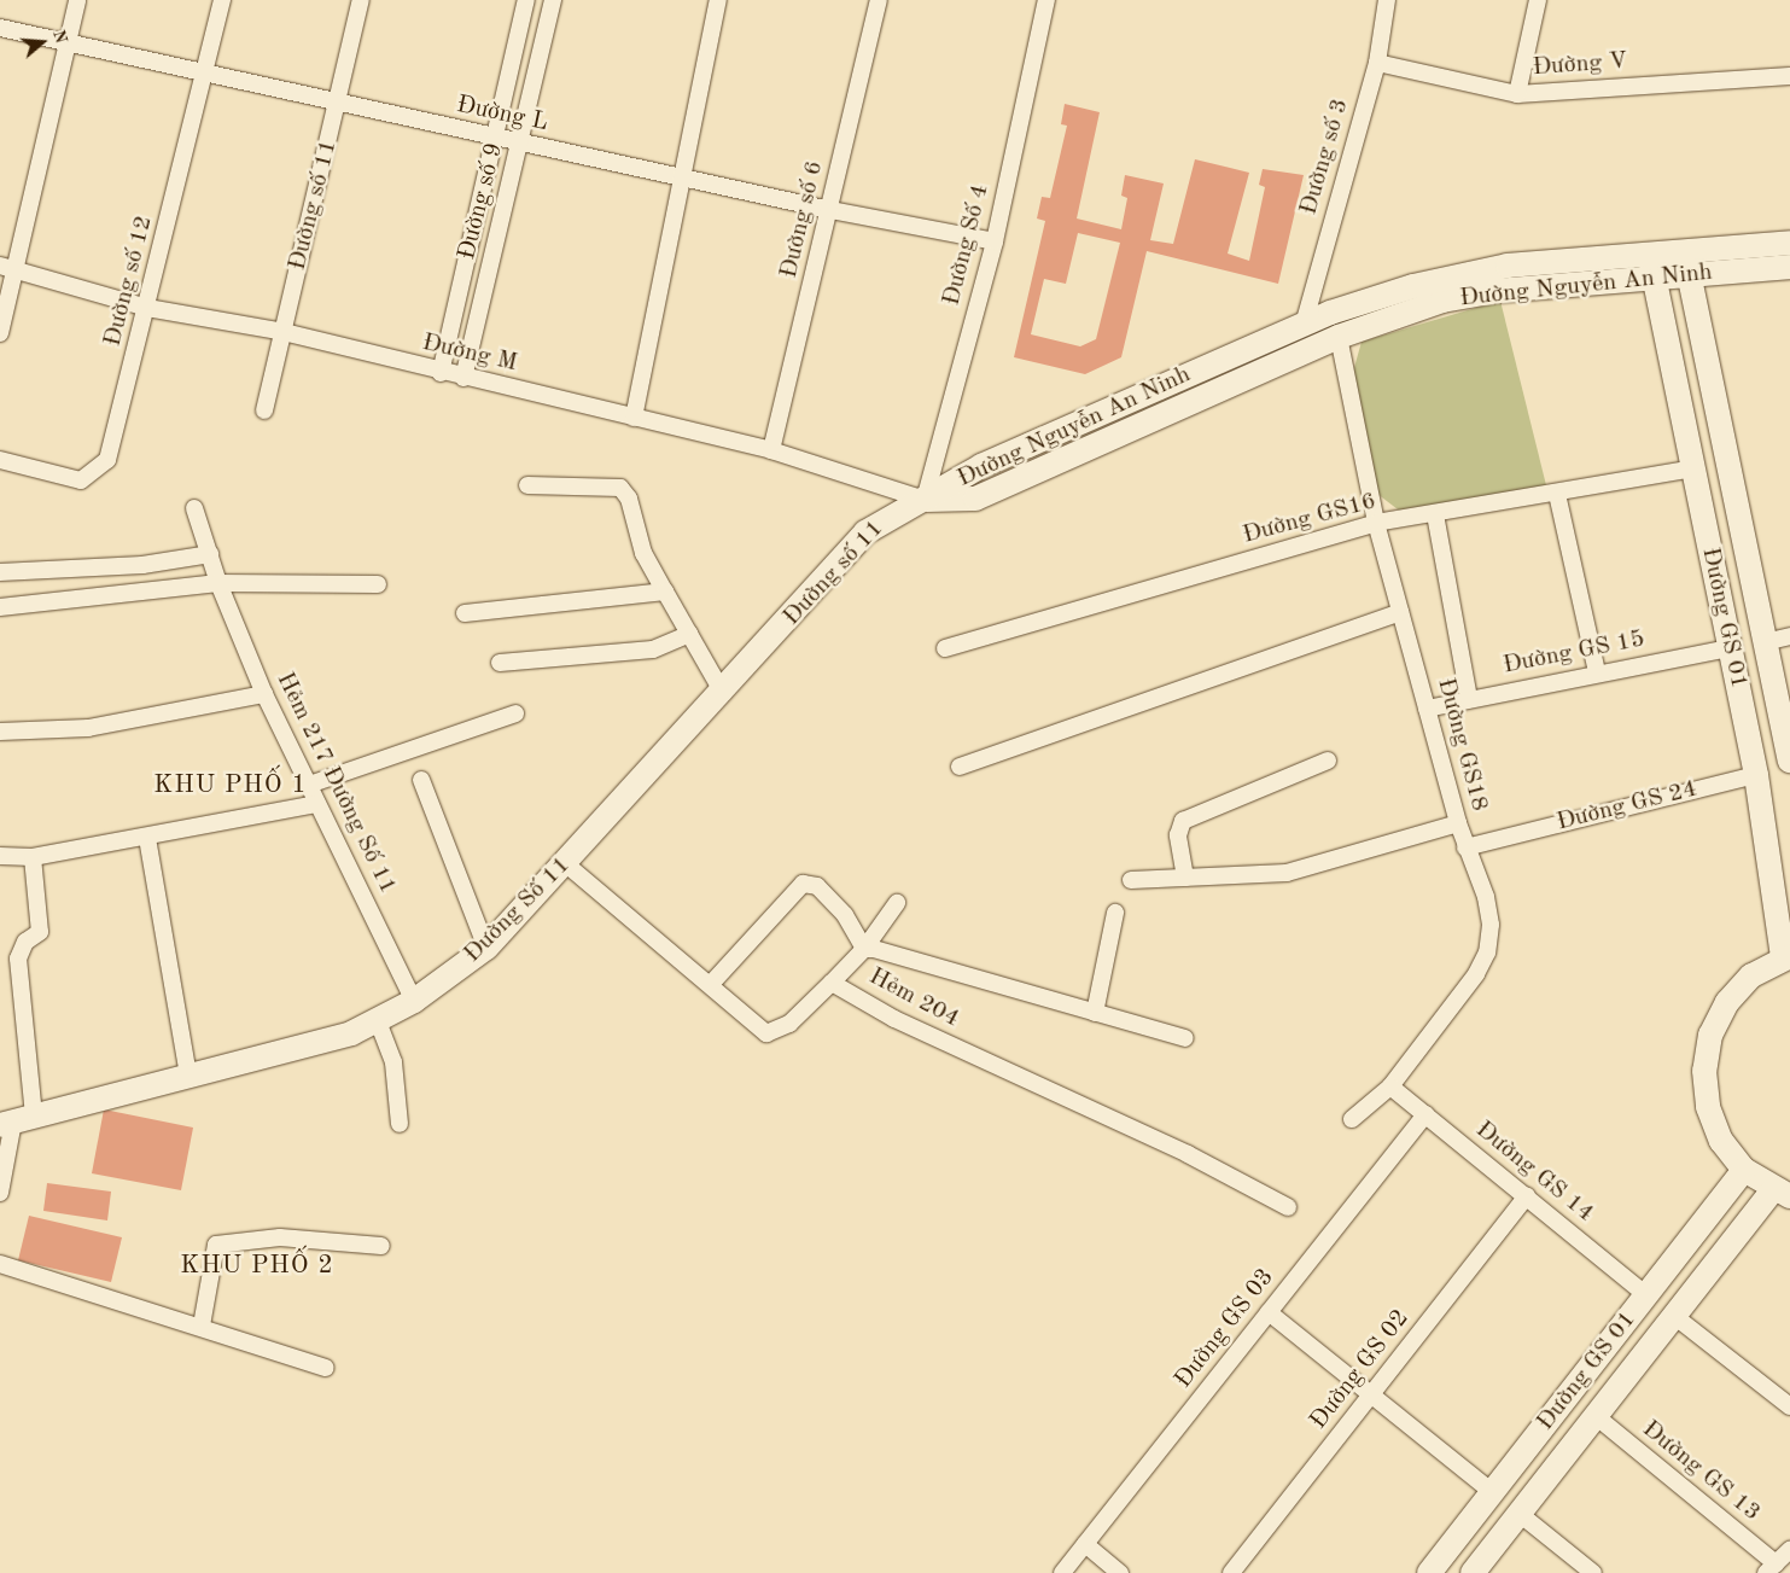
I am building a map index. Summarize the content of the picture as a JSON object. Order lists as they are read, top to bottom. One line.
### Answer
{"streets":{"main road":["Đường số 11","Đường Nguyễn An Ninh","Đường GS 01","Đường GS 24","Đường Số 11"],"street":["Đường V","Đường L","Đường số 3","Đường số 9","Đường số 6","Đường Số 4","Đường số 12","Đường M","Đường GS16","Đường GS 15","Đường GS18","Hẻm 217 Đường Số 11","Hẻm 204","Đường GS 14","Đường GS 03","Đường GS 02","Đường GS 13"]},"crossings":[["Đường V","Đường số 3"],["Đường L","Đường số 9"],["Đường L","Đường số 11"],["Đường L","Đường số 6"],["Đường L","Đường Số 4"],["Đường L","Đường số 12"],["Đường số 3","Đường Nguyễn An Ninh"],["Đường số 9","Đường M"],["Đường số 11","Đường Số 4"],["Đường số 11","Đường Nguyễn An Ninh"],["Đường số 11","Đường M"],["Đường số 11","Đường Số 11"],["Đường số 6","Đường M"],["Đường Số 4","Đường Nguyễn An Ninh"],["Đường Số 4","Đường M"],["Đường số 12","Đường M"],["Đường Nguyễn An Ninh","Đường M"],["Đường Nguyễn An Ninh","Đường GS 01"],["Đường Nguyễn An Ninh","Đường GS18"],["Đường GS16","Đường GS 01"],["Đường GS16","Đường GS18"],["Đường GS 01","Đường GS 15"],["Đường GS 01","Đường GS 24"],["Đường GS 01","Đường GS 14"],["Đường GS 01","Đường GS 13"],["Đường GS 15","Đường GS18"],["Đường GS18","Đường GS 24"],["Đường GS18","Đường GS 14"],["Hẻm 217 Đường Số 11","Đường Số 11"],["Đường Số 11","Hẻm 204"],["Đường GS 14","Đường GS 03"],["Đường GS 14","Đường GS 02"]],"districts":["KHU PHỐ 1","KHU PHỐ 2"],"north":"right"}
